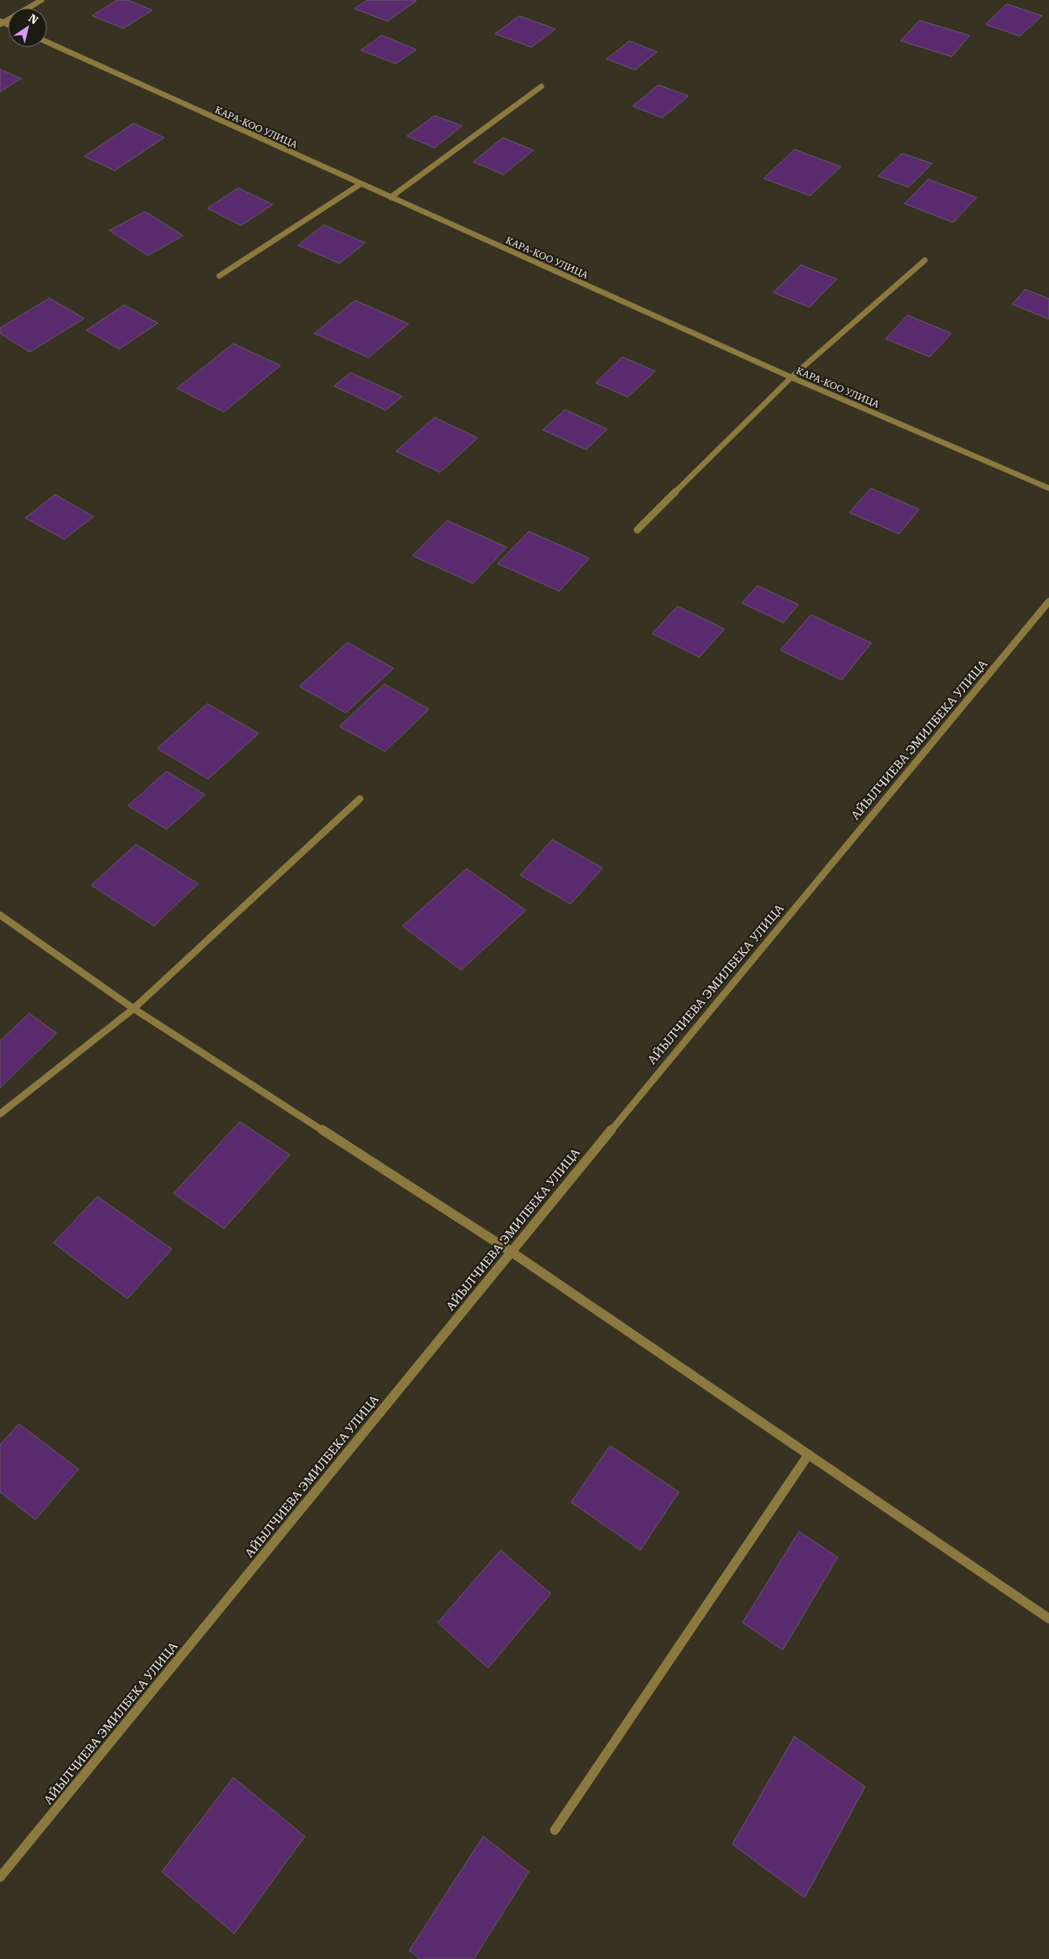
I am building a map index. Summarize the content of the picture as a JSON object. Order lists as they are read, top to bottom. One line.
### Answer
{"streets":{"street":["КАРА-КОО УЛИЦА","АЙЫЛЧИЕВА ЭМИЛБЕКА УЛИЦА"]},"north":"top right"}
